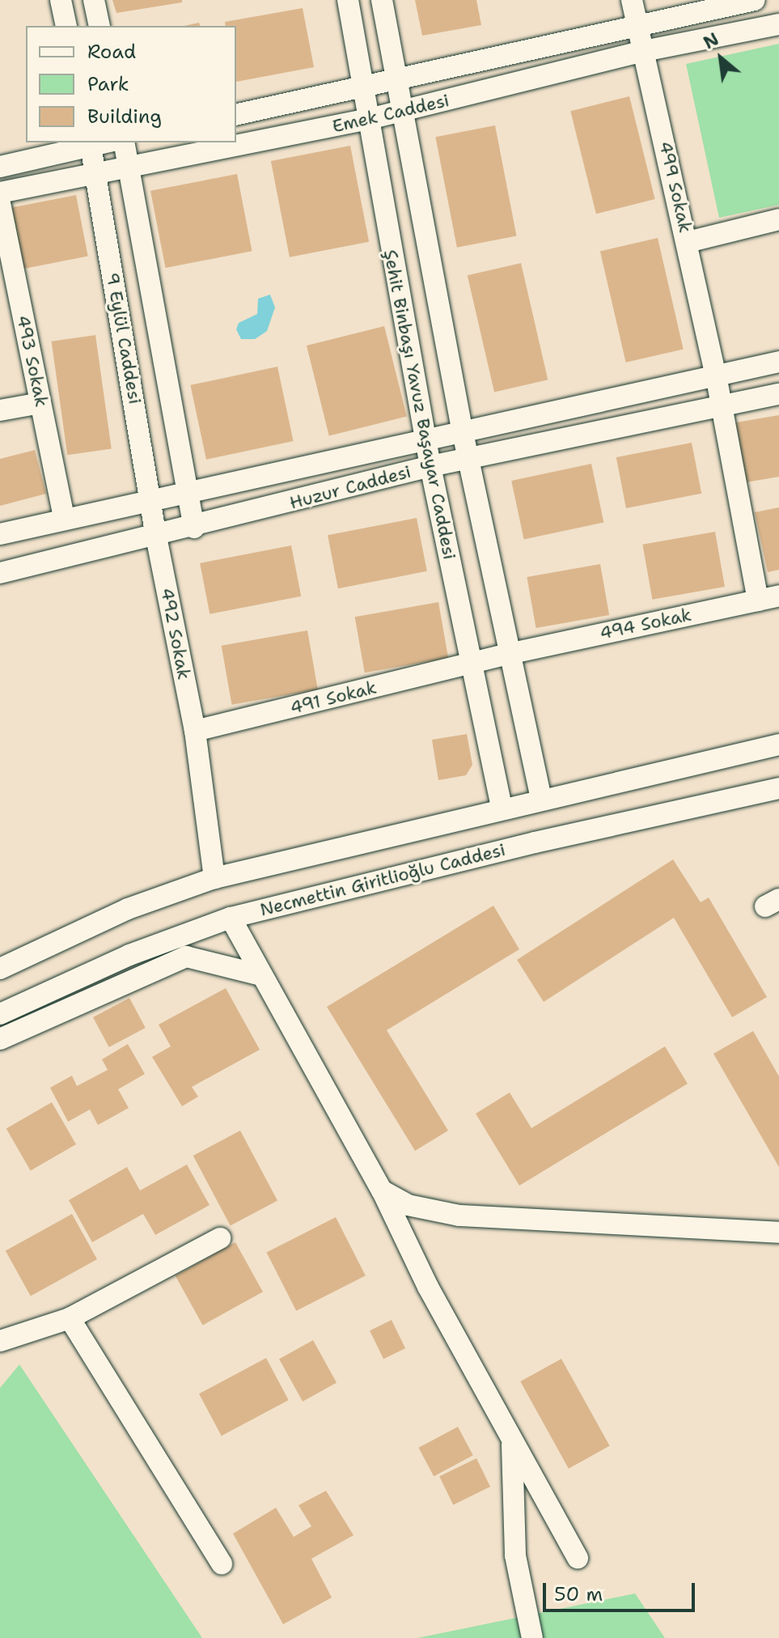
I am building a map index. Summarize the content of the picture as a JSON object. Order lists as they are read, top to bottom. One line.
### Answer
{"streets":{"street":["Emek Caddesi","499 Sokak","9 Eylül Caddesi","493 Sokak","Şehit Binbaşı Yavuz Başayar Caddesi","Huzur Caddesi","494 Sokak","492 Sokak","491 Sokak","Necmettin Giritlioğlu Caddesi"]},"crossings":[["Emek Caddesi","499 Sokak"],["Emek Caddesi","9 Eylül Caddesi"],["Emek Caddesi","Şehit Binbaşı Yavuz Başayar Caddesi"],["499 Sokak","Huzur Caddesi"],["499 Sokak","494 Sokak"],["9 Eylül Caddesi","Huzur Caddesi"],["9 Eylül Caddesi","492 Sokak"],["493 Sokak","Huzur Caddesi"],["Şehit Binbaşı Yavuz Başayar Caddesi","Huzur Caddesi"],["Şehit Binbaşı Yavuz Başayar Caddesi","494 Sokak"],["Şehit Binbaşı Yavuz Başayar Caddesi","491 Sokak"],["Huzur Caddesi","492 Sokak"],["494 Sokak","491 Sokak"],["492 Sokak","491 Sokak"]],"legend":["Road","Park","Building"],"scale_bar":"50 m","north":"top left"}
